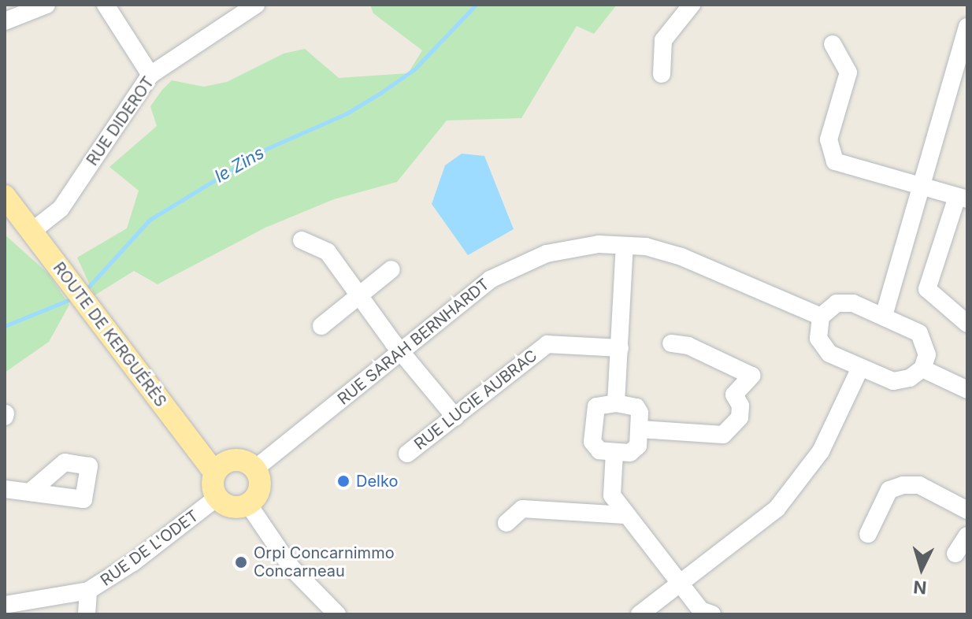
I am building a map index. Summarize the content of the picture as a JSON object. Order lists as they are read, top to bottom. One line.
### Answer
{"streets":{"main road":["ROUTE DE KERGUÉRÈS"],"street":["RUE DIDEROT","RUE SARAH BERNHARDT","RUE LUCIE AUBRAC","RUE DE L'ODET"]},"crossings":[["RUE DIDEROT","ROUTE DE KERGUÉRÈS"],["ROUTE DE KERGUÉRÈS","RUE SARAH BERNHARDT"],["ROUTE DE KERGUÉRÈS","RUE DE L'ODET"],["RUE SARAH BERNHARDT","RUE DE L'ODET"]],"water":["le Zins"],"places":["Delko","Orpi Concarnimmo Concarneau"],"north":"bottom"}
